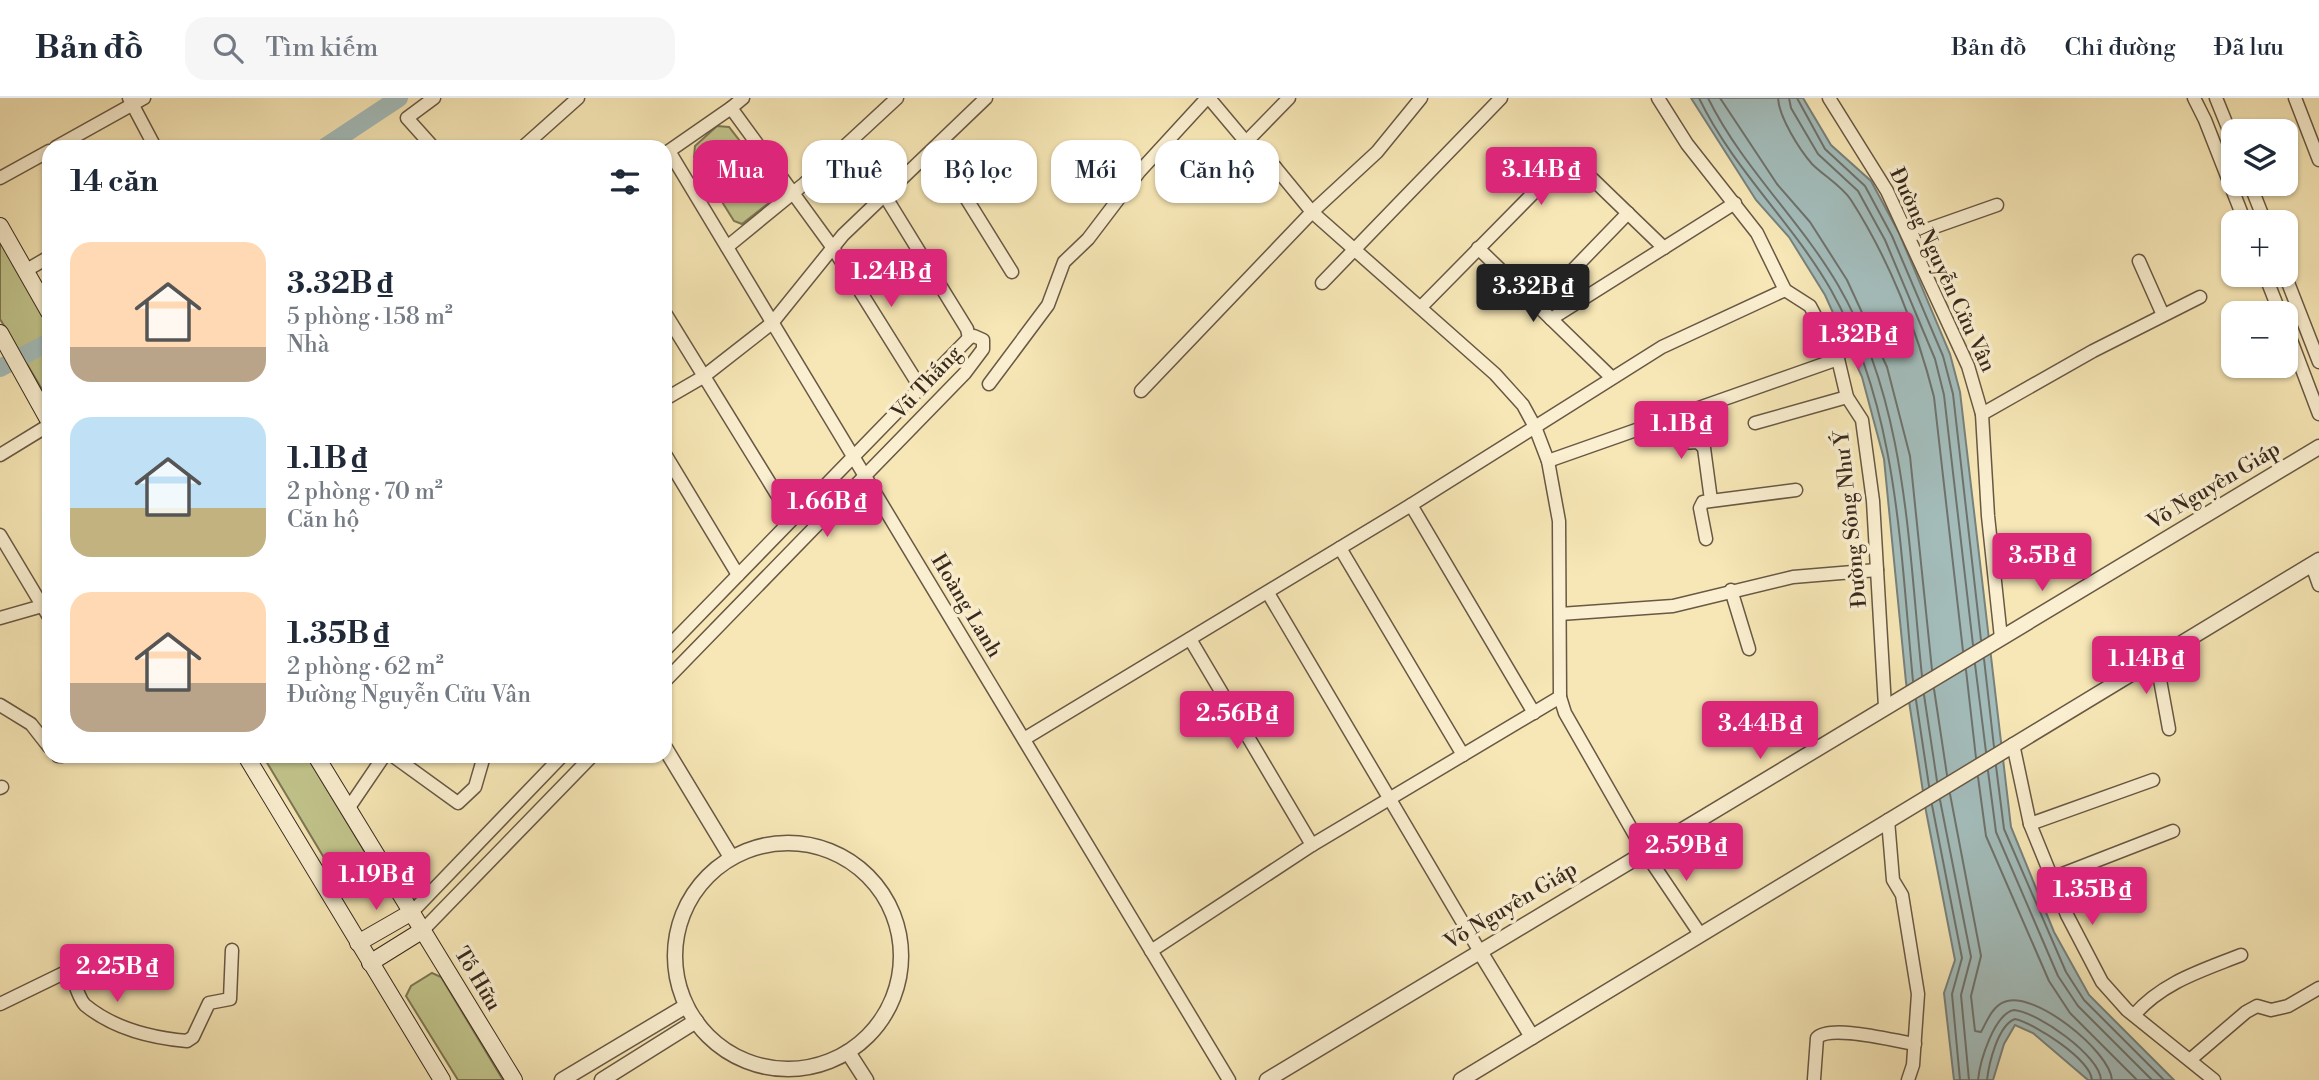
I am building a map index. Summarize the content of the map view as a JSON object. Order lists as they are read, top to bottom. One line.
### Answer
{"streets":{"main road":["Tố Hữu"],"street":["Đường Nguyễn Cửu Vân","Vũ Thắng","Võ Nguyên Giáp","Đường Sông Như Ý","Hoàng Lanh"]},"crossings":[["Đường Nguyễn Cửu Vân","Võ Nguyên Giáp"],["Vũ Thắng","Hoàng Lanh"],["Võ Nguyên Giáp","Đường Sông Như Ý"]],"page":{"header":"Bản đồ","search":"Tìm kiếm","nav":["Bản đồ","Chỉ đường","Đã lưu"],"map_buttons":["+","−"],"chip":["Mua","Thuê","Bộ lọc","Mới","Căn hộ"],"heading":"14 căn","price":["3.14B ₫","1.24B ₫","3.32B ₫","1.32B ₫","1.1B ₫","1.66B ₫","3.5B ₫","1.14B ₫","2.56B ₫","3.44B ₫","2.59B ₫","1.19B ₫","1.35B ₫","2.25B ₫"],"list":[{"name":"3.32B ₫","note":"5 phòng · 158 m² · Nhà"},{"name":"1.1B ₫","note":"2 phòng · 70 m² · Căn hộ"},{"name":"1.35B ₫","note":"2 phòng · 62 m² · Đường Nguyễn Cửu Vân"}]}}
